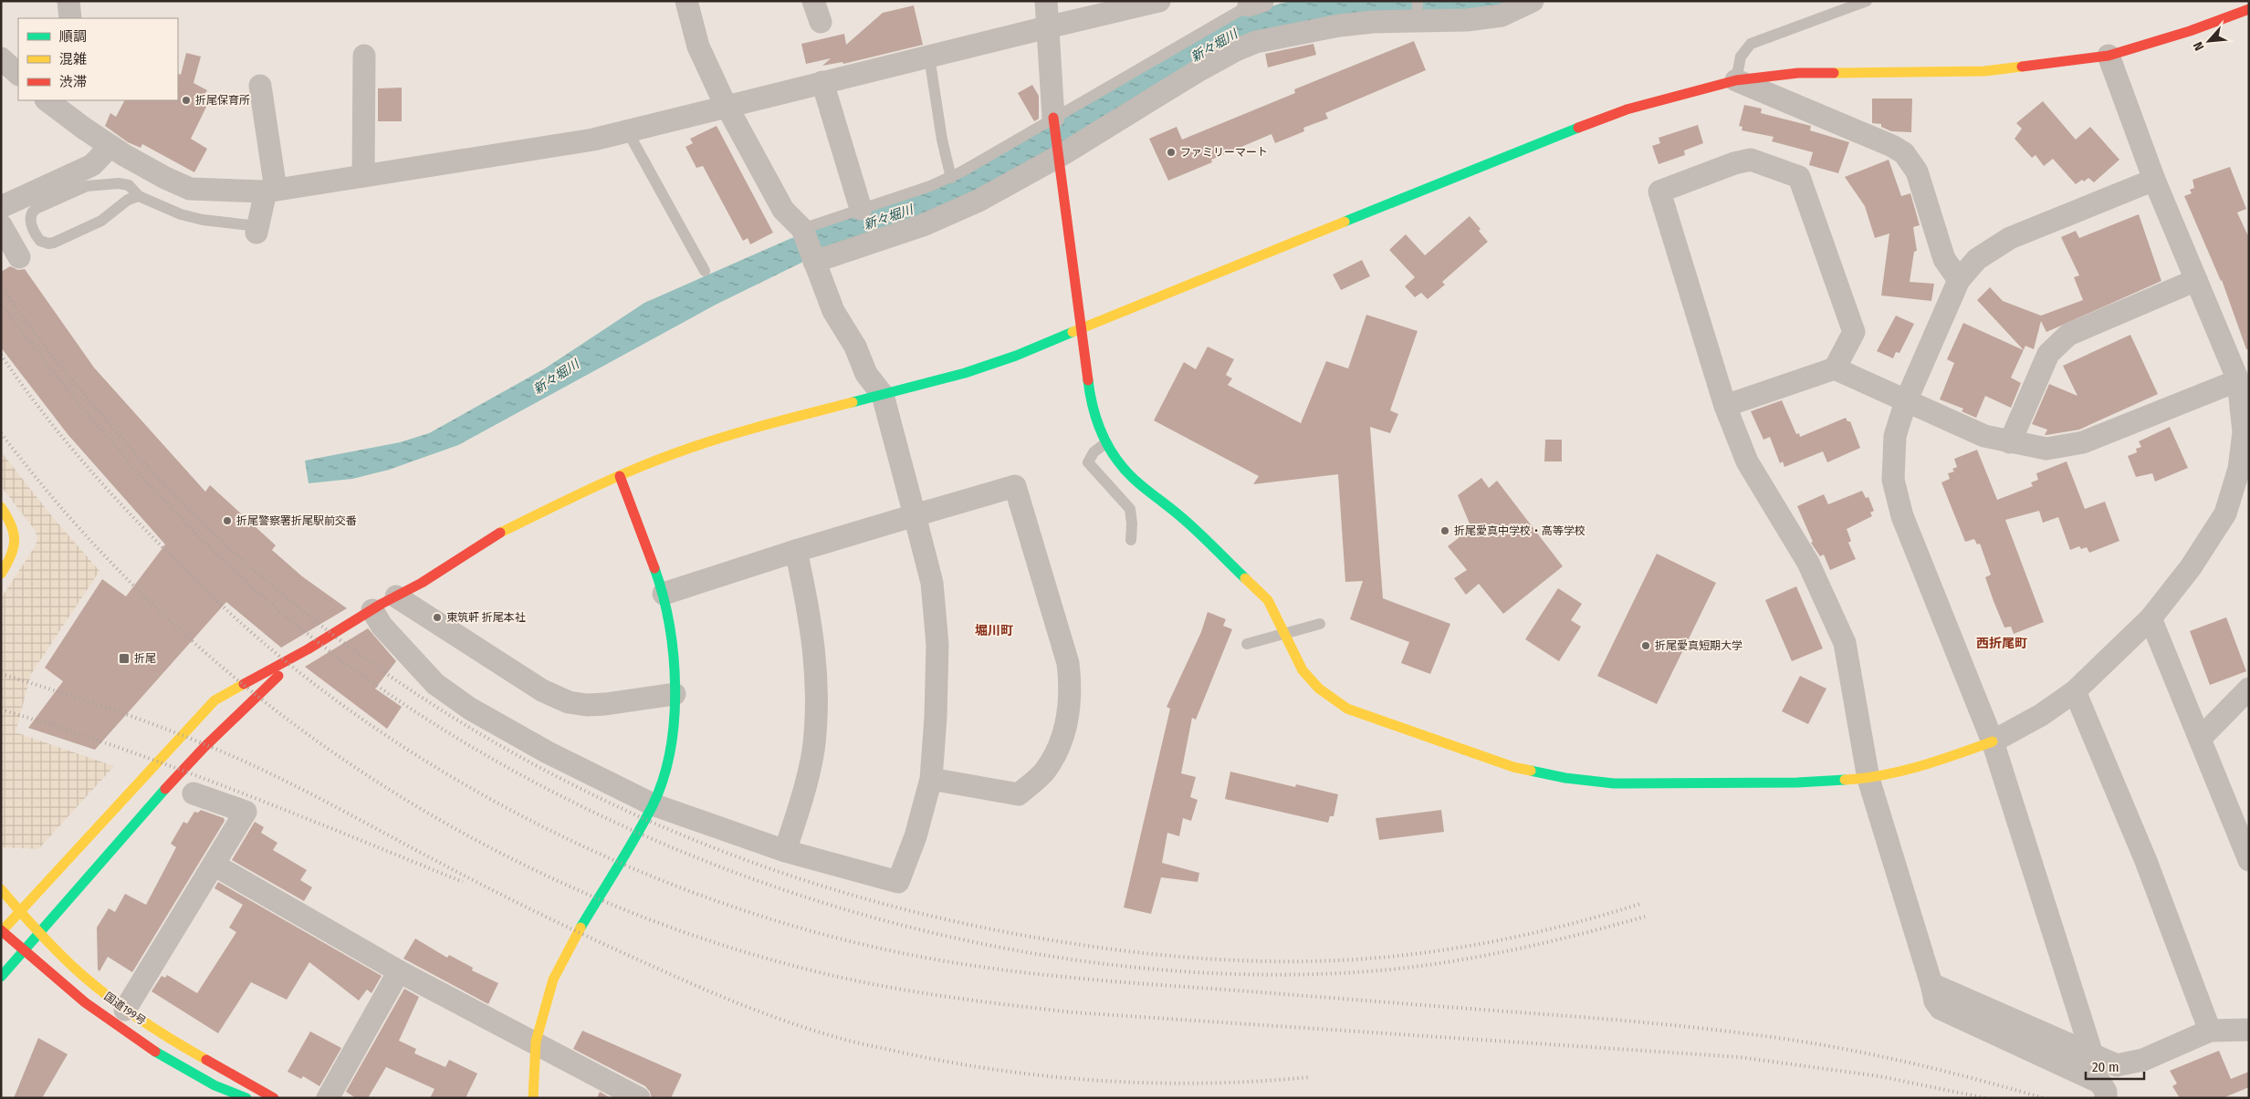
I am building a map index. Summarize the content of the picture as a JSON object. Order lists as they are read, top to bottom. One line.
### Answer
{"streets":{"main road":["国道199号"]},"districts":["堀川町","西折尾町"],"water":["新々堀川"],"places":{"other":["折尾保育所","ファミリーマート","折尾警察署折尾駅前交番","折尾愛真中学校・高等学校","東筑軒 折尾本社","折尾愛真短期大学"],"transit":["折尾"]},"legend":["順調","混雑","渋滞"],"scale_bar":"20 m","north":"bottom left"}
